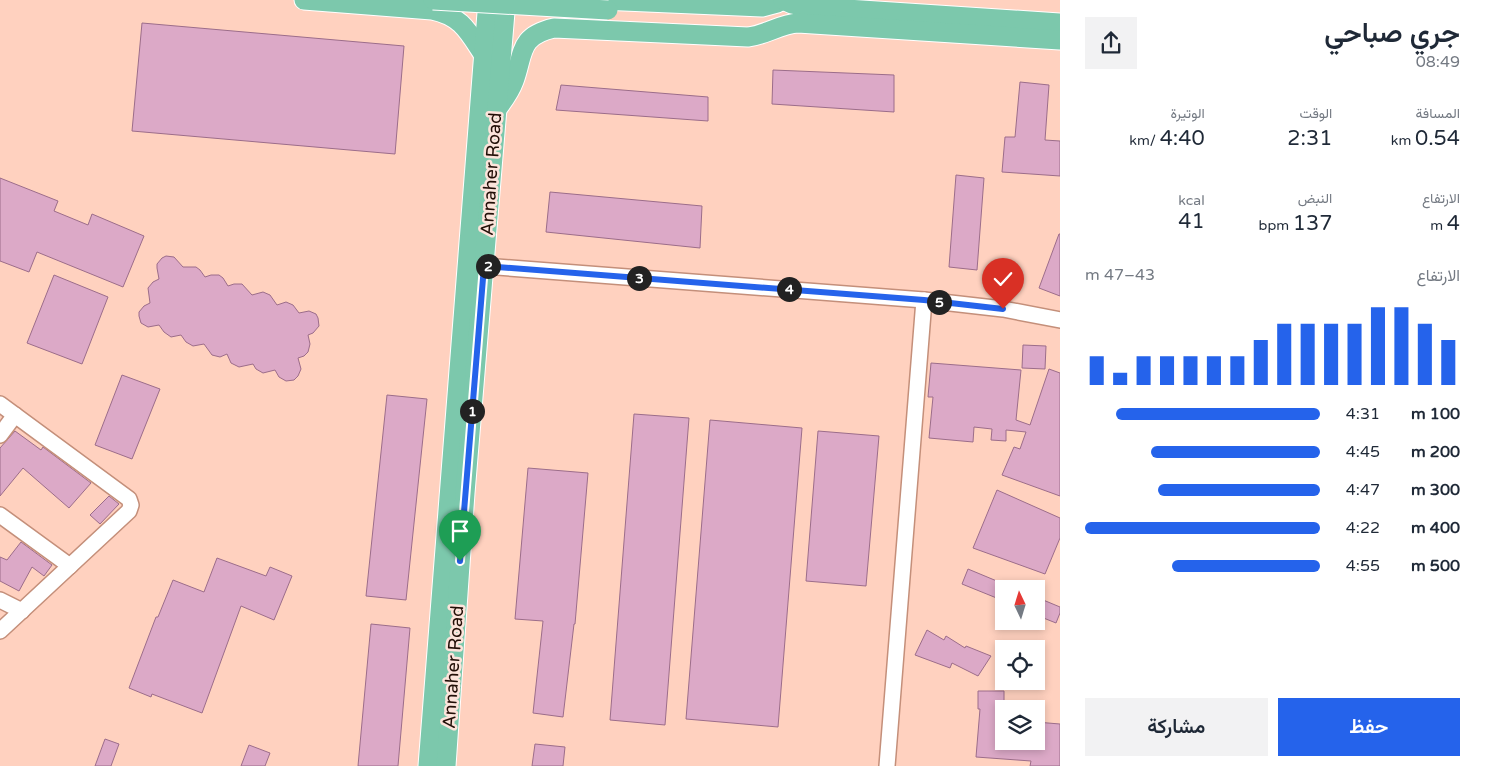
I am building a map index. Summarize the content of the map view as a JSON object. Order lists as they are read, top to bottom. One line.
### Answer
{"streets":{"main road":["Annaher Road"]},"north":"top","page":{"heading":["جري صباحي","08:49"],"stats":[["المسافة","0.54 km"],["الوقت","2:31"],["الوتيرة","4:40 /km"],["الارتفاع","4 m"],["النبض","137 bpm"],["kcal","41"]],"pins":["2","3","4","5","1"],"chart":["الارتفاع","43–47 m"],"list":[{"name":"100 m","note":"4:31"},{"name":"200 m","note":"4:45"},{"name":"300 m","note":"4:47"},{"name":"400 m","note":"4:22"},{"name":"500 m","note":"4:55"}],"buttons":["حفظ","مشاركة"]}}
